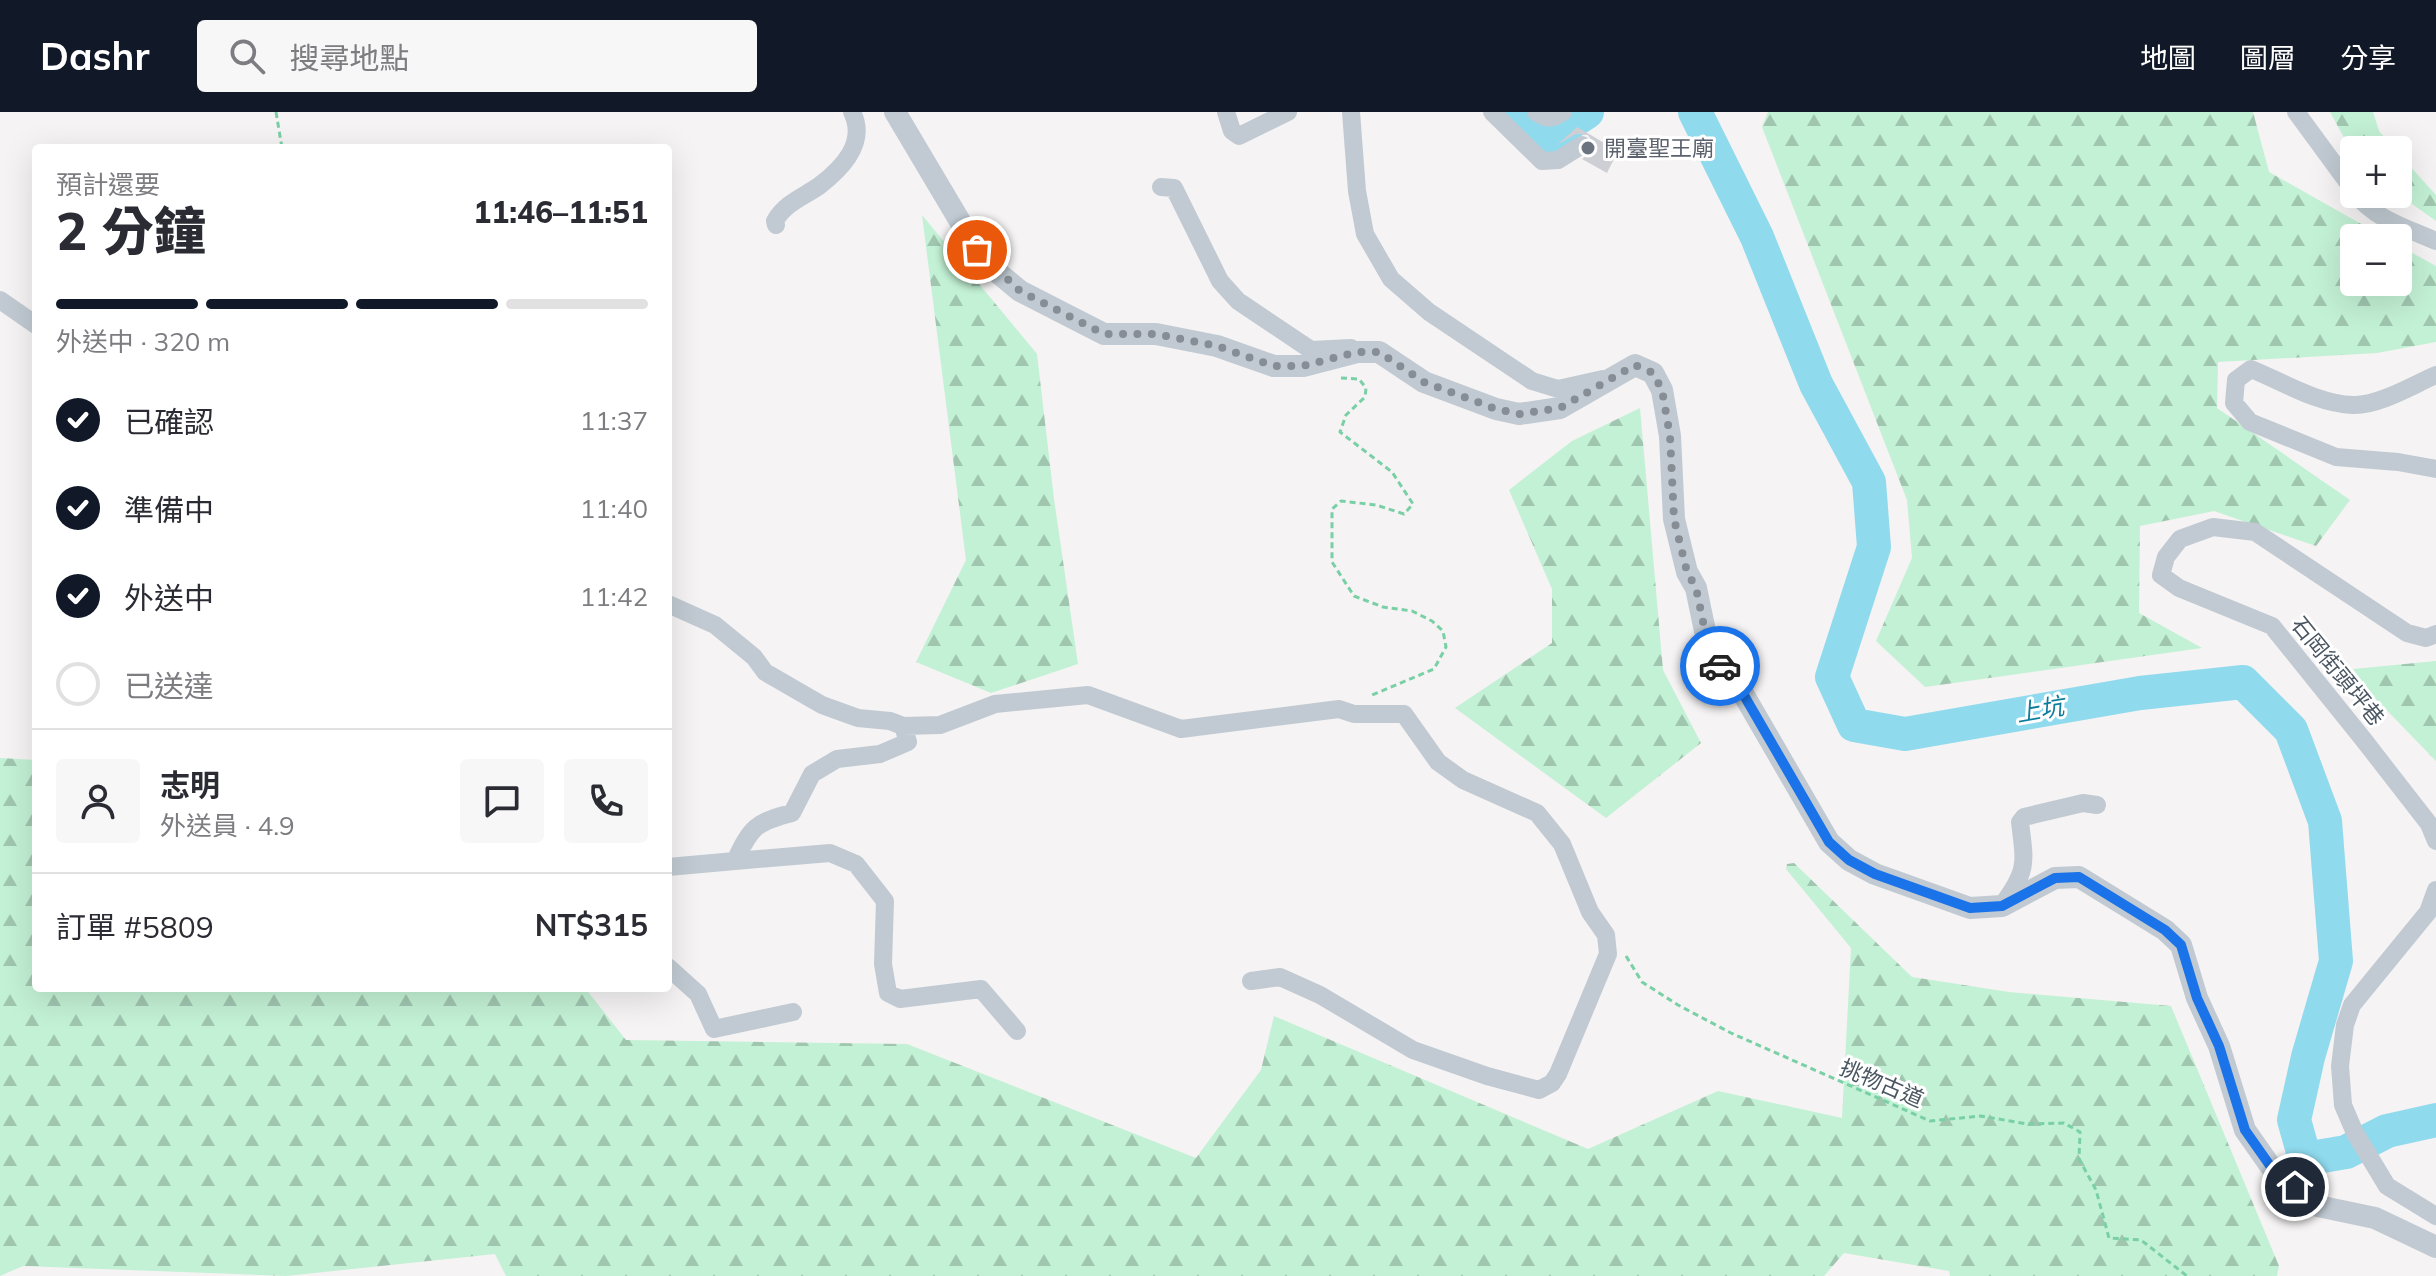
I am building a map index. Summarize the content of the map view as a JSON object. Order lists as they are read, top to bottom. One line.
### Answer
{"streets":{"street":["石岡街頭坪巷"],"path":["挑物古道"]},"water":["上坑"],"places":["開臺聖王廟"],"page":{"header":"Dashr","search":"搜尋地點","nav":["地圖","圖層","分享"],"map_buttons":["+","−"],"heading":["2 分鐘","預計還要","11:46–11:51"],"panel":["志明","外送員 · 4.9","訂單 #5809","NT$315"],"bar":"外送中 · 320 m","list":[["已確認","11:37"],["準備中","11:40"],["外送中","11:42"],"已送達"]}}
